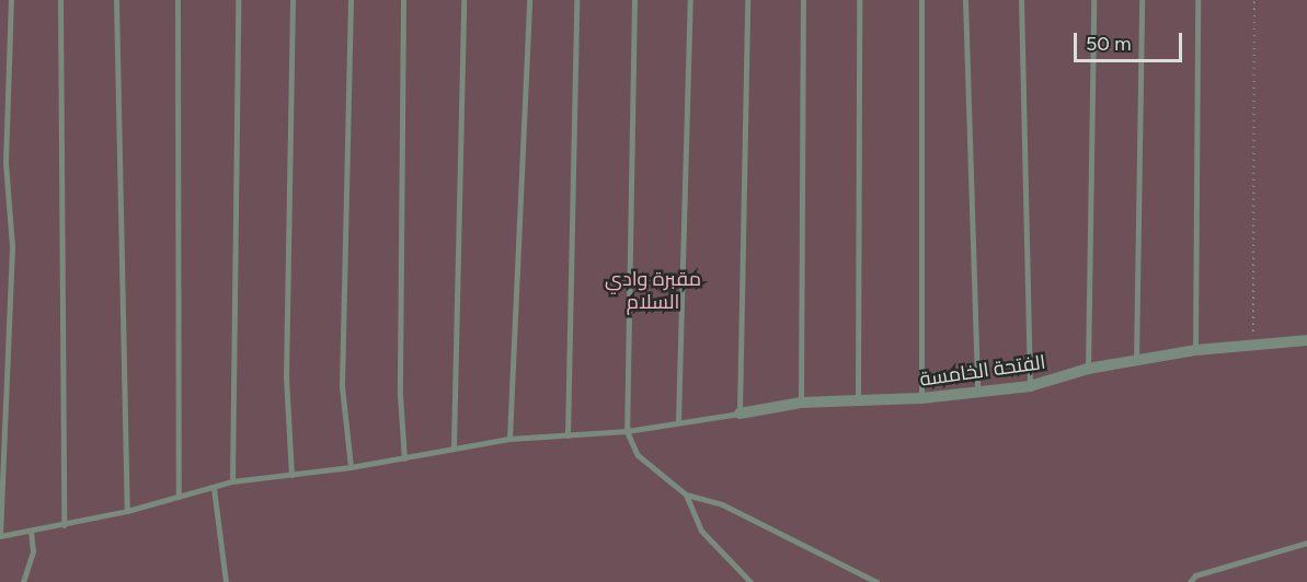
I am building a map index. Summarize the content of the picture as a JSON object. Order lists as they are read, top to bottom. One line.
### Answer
{"streets":{"street":["الفتحة الخامسة"]},"parks":["مقبرة وادي السلام"],"scale_bar":"50 m"}
